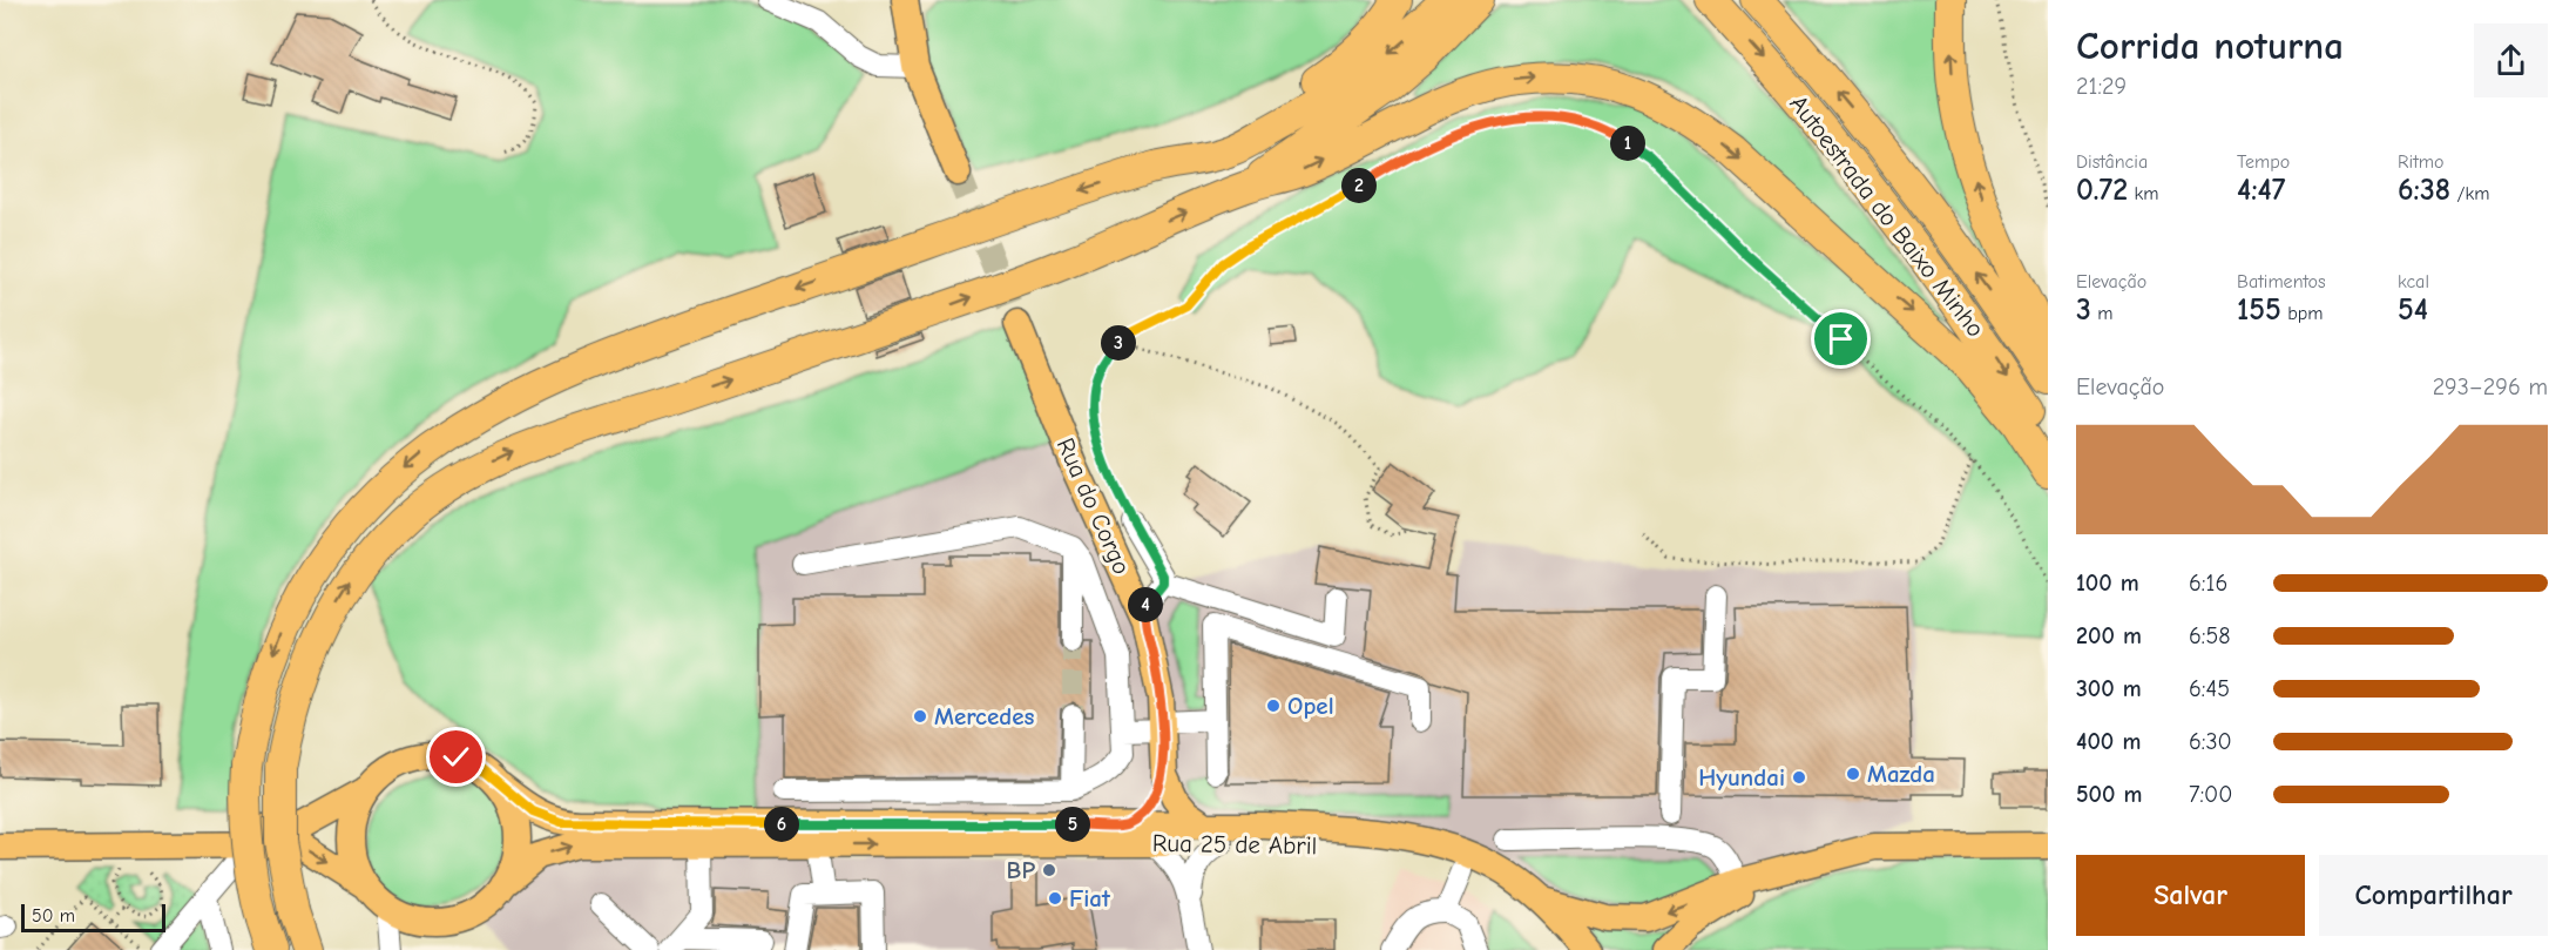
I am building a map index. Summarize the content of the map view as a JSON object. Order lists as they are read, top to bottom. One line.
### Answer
{"streets":{"highway":["Autoestrada do Baixo Minho"],"main road":["Rua do Corgo","Rua 25 de Abril"]},"crossings":[["Rua do Corgo","Rua 25 de Abril"]],"places":["Opel","Mercedes","Mazda","Hyundai","BP","Fiat"],"scale_bar":"50 m","page":{"heading":["Corrida noturna","21:29"],"stats":[["Distância","0.72 km"],["Tempo","4:47"],["Ritmo","6:38 /km"],["Elevação","3 m"],["Batimentos","155 bpm"],["kcal","54"]],"pins":["1","2","3","4","5","6"],"chart":["Elevação","293–296 m"],"list":[{"name":"100 m","note":"6:16"},{"name":"200 m","note":"6:58"},{"name":"300 m","note":"6:45"},{"name":"400 m","note":"6:30"},{"name":"500 m","note":"7:00"}],"buttons":["Salvar","Compartilhar"],"scale":"50 m"}}
